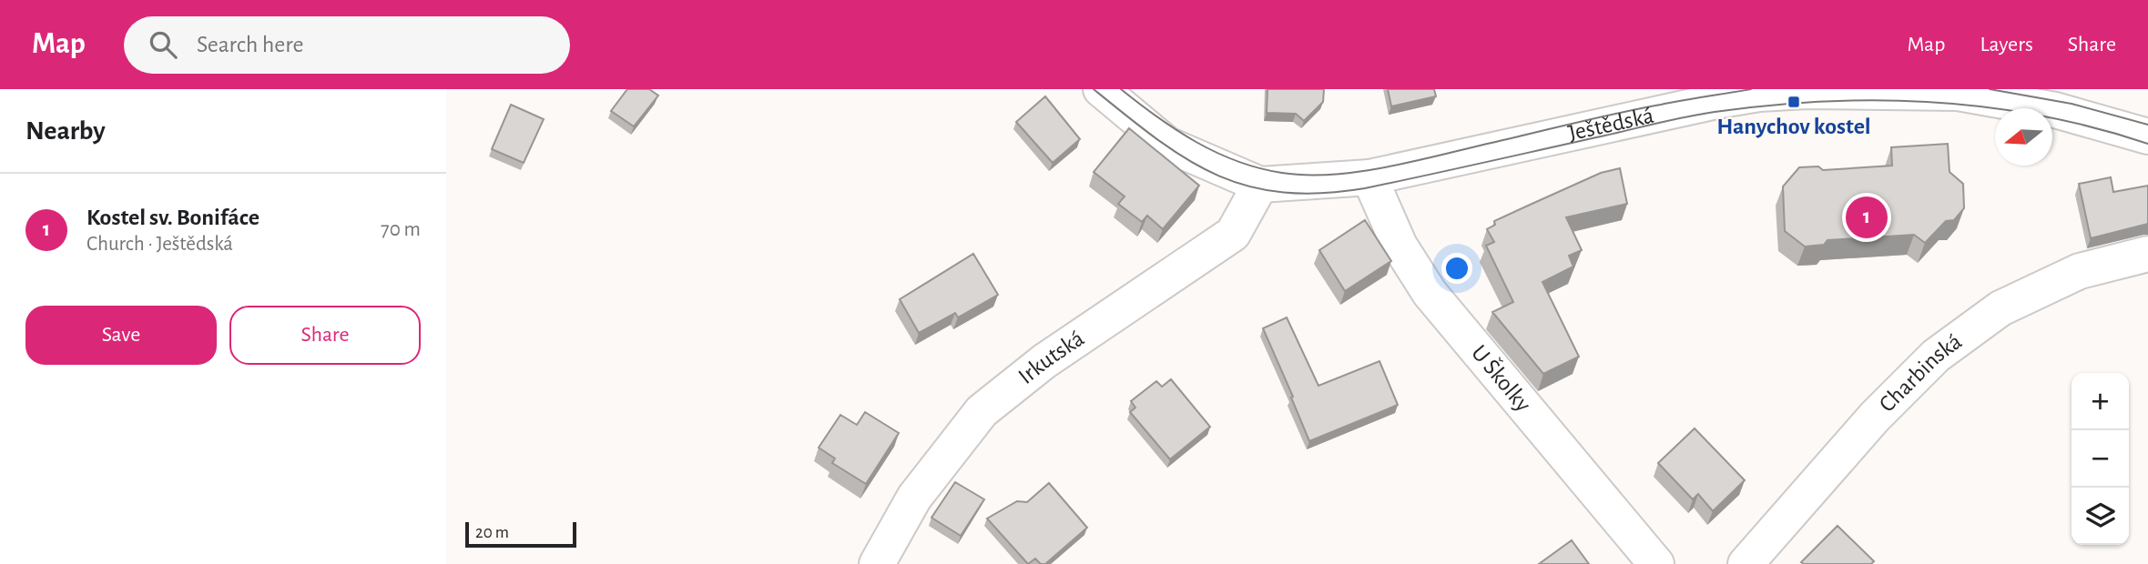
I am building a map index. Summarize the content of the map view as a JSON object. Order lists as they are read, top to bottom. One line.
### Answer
{"streets":{"street":["Ještědská","Irkutská","Charbinská","U Školky"]},"crossings":[["Ještědská","Irkutská"],["Ještědská","U Školky"]],"places":{"transit":["Hanychov kostel"]},"scale_bar":"20 m","north":"left","page":{"header":"Map","search":"Search here","nav":["Map","Layers","Share"],"heading":"Nearby","list":[{"mark":"1","name":"Kostel sv. Bonifáce","note":"Church · Ještědská","value":"70 m"}],"pins":"1","buttons":["Save","Share"],"map_buttons":["+","−"],"scale":"20 m"}}
